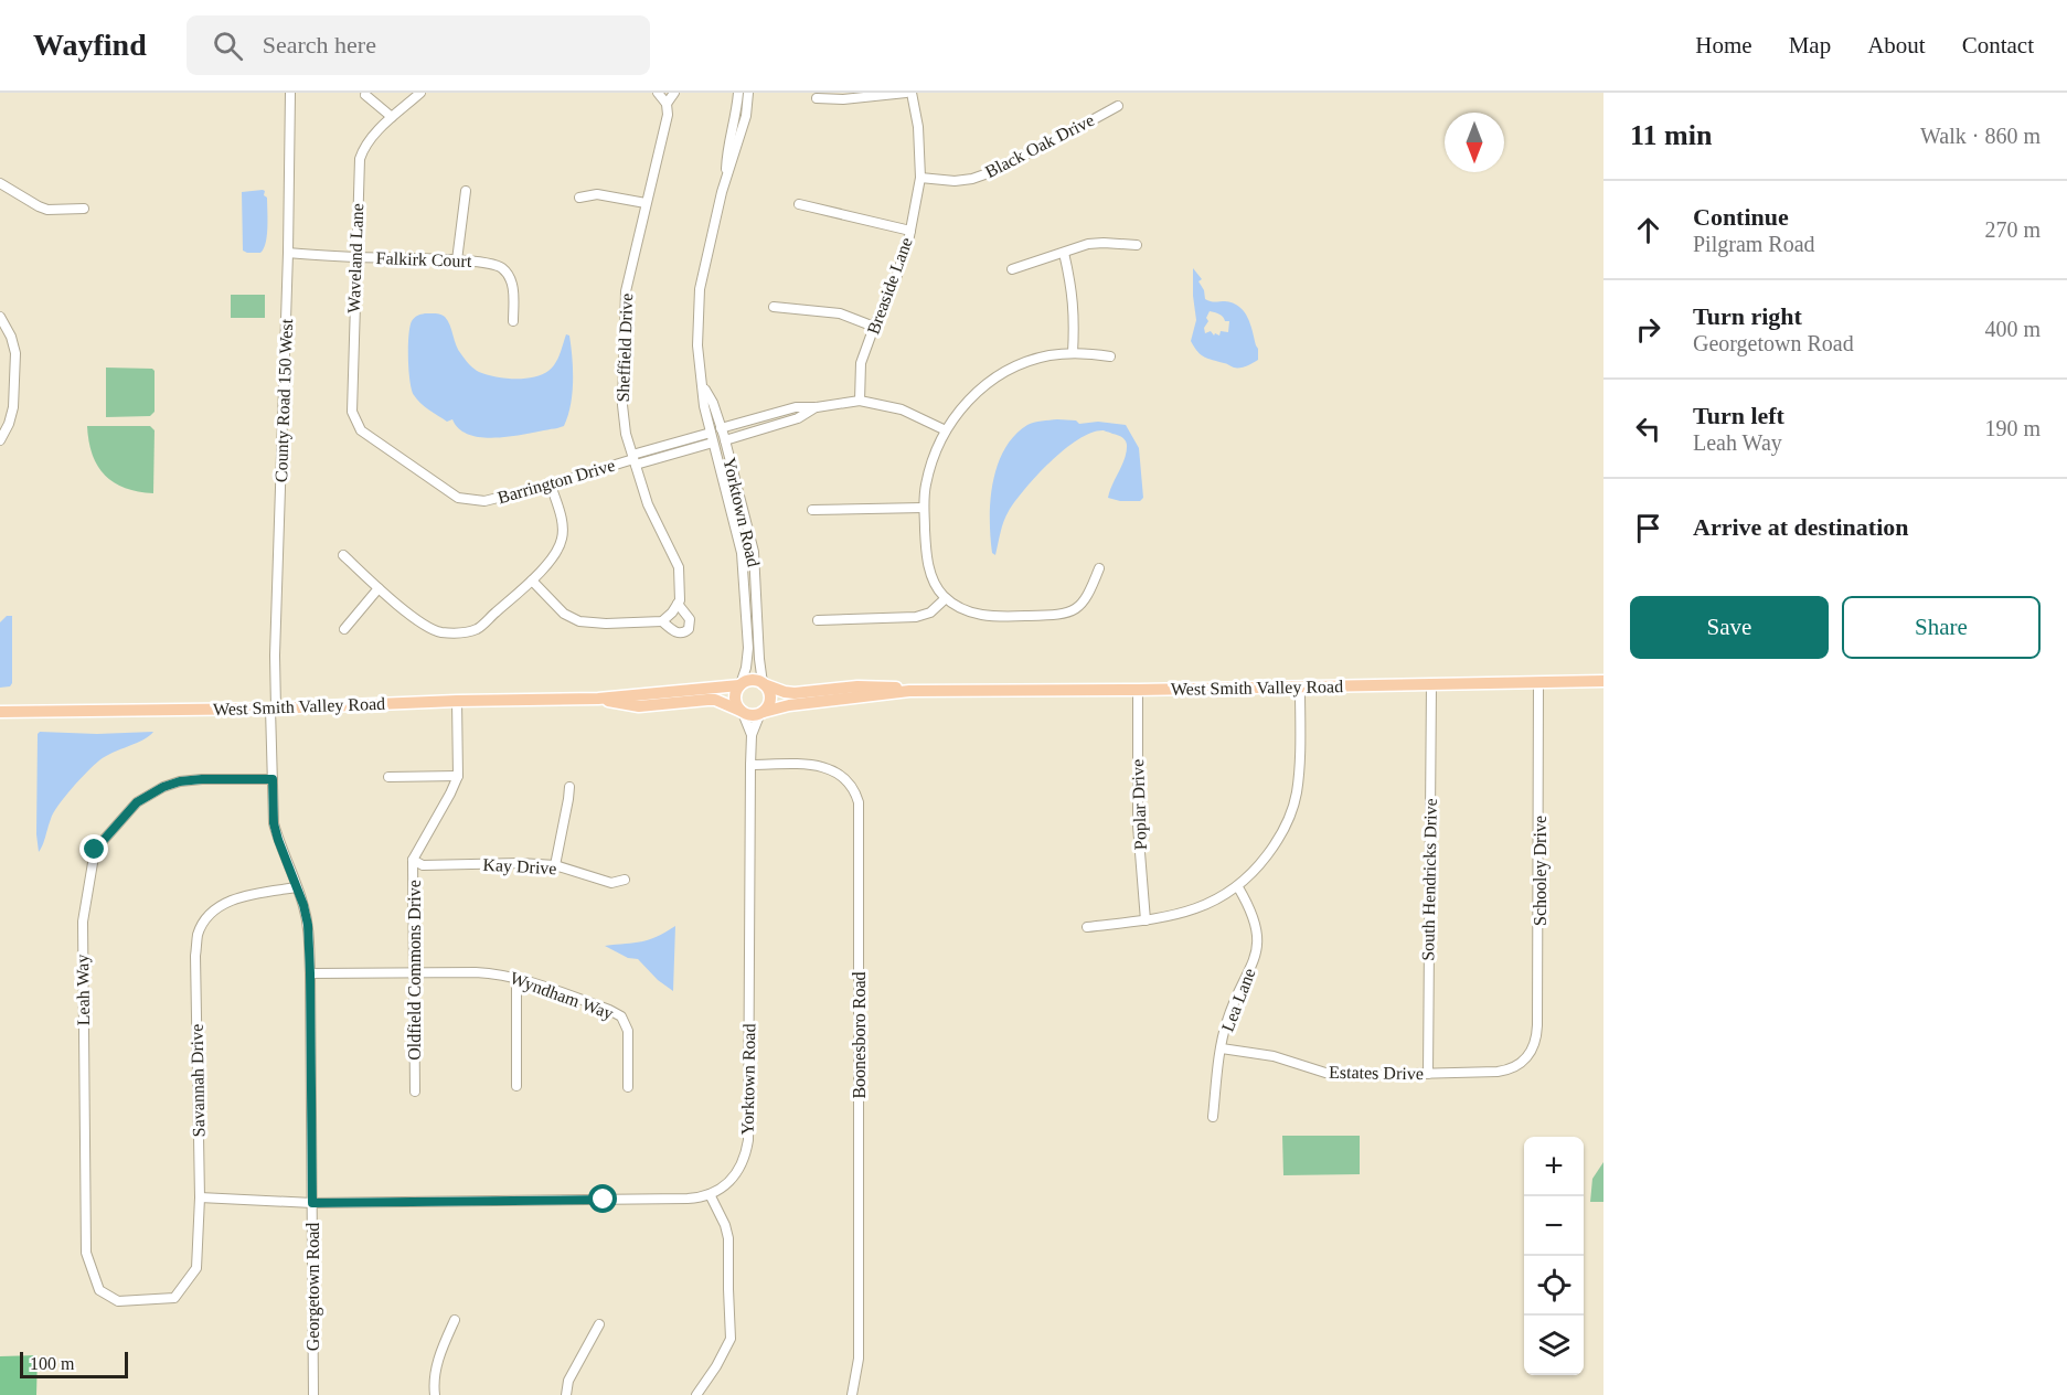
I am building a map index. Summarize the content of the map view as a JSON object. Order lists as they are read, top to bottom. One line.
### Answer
{"streets":{"main road":["West Smith Valley Road"],"street":["Black Oak Drive","Waveland Lane","Falkirk Court","Breaside Lane","Sheffield Drive","County Road 150 West","Barrington Drive","Yorktown Road","Poplar Drive","Kay Drive","Schooley Drive","South Hendricks Drive","Oldfield Commons Drive","Leah Way","Wyndham Way","Lea Lane","Boonesboro Road","Estates Drive","Savannah Drive","Georgetown Road"]},"crossings":[["Black Oak Drive","Breaside Lane"],["Waveland Lane","Falkirk Court"],["Waveland Lane","Barrington Drive"],["Falkirk Court","County Road 150 West"],["Sheffield Drive","Barrington Drive"],["County Road 150 West","West Smith Valley Road"],["County Road 150 West","Georgetown Road"],["Yorktown Road","West Smith Valley Road"],["Yorktown Road","Boonesboro Road"],["West Smith Valley Road","Poplar Drive"],["West Smith Valley Road","Schooley Drive"],["West Smith Valley Road","South Hendricks Drive"],["West Smith Valley Road","Oldfield Commons Drive"],["West Smith Valley Road","Georgetown Road"],["Kay Drive","Oldfield Commons Drive"],["Schooley Drive","Estates Drive"],["South Hendricks Drive","Estates Drive"],["Oldfield Commons Drive","Wyndham Way"],["Leah Way","Savannah Drive"],["Leah Way","Georgetown Road"],["Wyndham Way","Georgetown Road"],["Lea Lane","Estates Drive"],["Savannah Drive","Georgetown Road"]],"scale_bar":"100 m","north":"bottom","page":{"header":"Wayfind","search":"Search here","nav":["Home","Map","About","Contact"],"heading":["11 min","Walk · 860 m"],"list":[["Continue","Pilgram Road","270 m"],["Turn right","Georgetown Road","400 m"],["Turn left","Leah Way","190 m"],"Arrive at destination"],"buttons":["Save","Share"],"map_buttons":["+","−"],"scale":"100 m"}}
